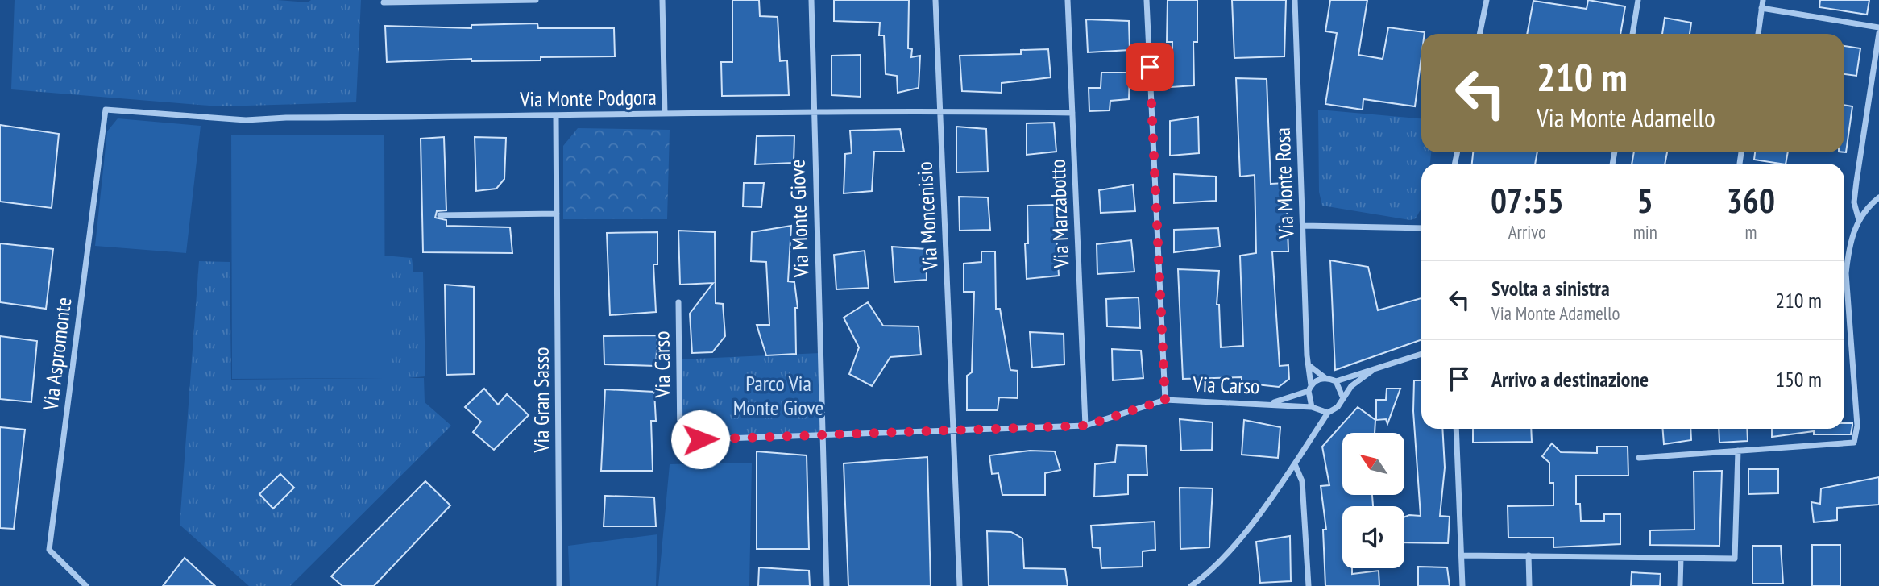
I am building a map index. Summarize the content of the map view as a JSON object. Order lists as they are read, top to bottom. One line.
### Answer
{"streets":{"street":["Via Monte Podgora","Via Monte Rosa","Via Marzabotto","Via Moncenisio","Via Monte Giove","Via Aspromonte","Via Carso","Via Gran Sasso"]},"crossings":[["Via Monte Podgora","Via Marzabotto"],["Via Monte Podgora","Via Moncenisio"],["Via Monte Podgora","Via Monte Giove"],["Via Monte Podgora","Via Aspromonte"],["Via Monte Podgora","Via Gran Sasso"],["Via Monte Rosa","Via Carso"],["Via Marzabotto","Via Carso"],["Via Moncenisio","Via Carso"],["Via Monte Giove","Via Carso"]],"parks":["Parco Via Monte Giove"],"north":"top left","page":{"turn":["210 m","Via Monte Adamello"],"eta":["07:55","Arrivo","5","min","360","m"],"list":[{"name":"Svolta a sinistra","note":"Via Monte Adamello","value":"210 m"},{"name":"Arrivo a destinazione","value":"150 m"}]}}
